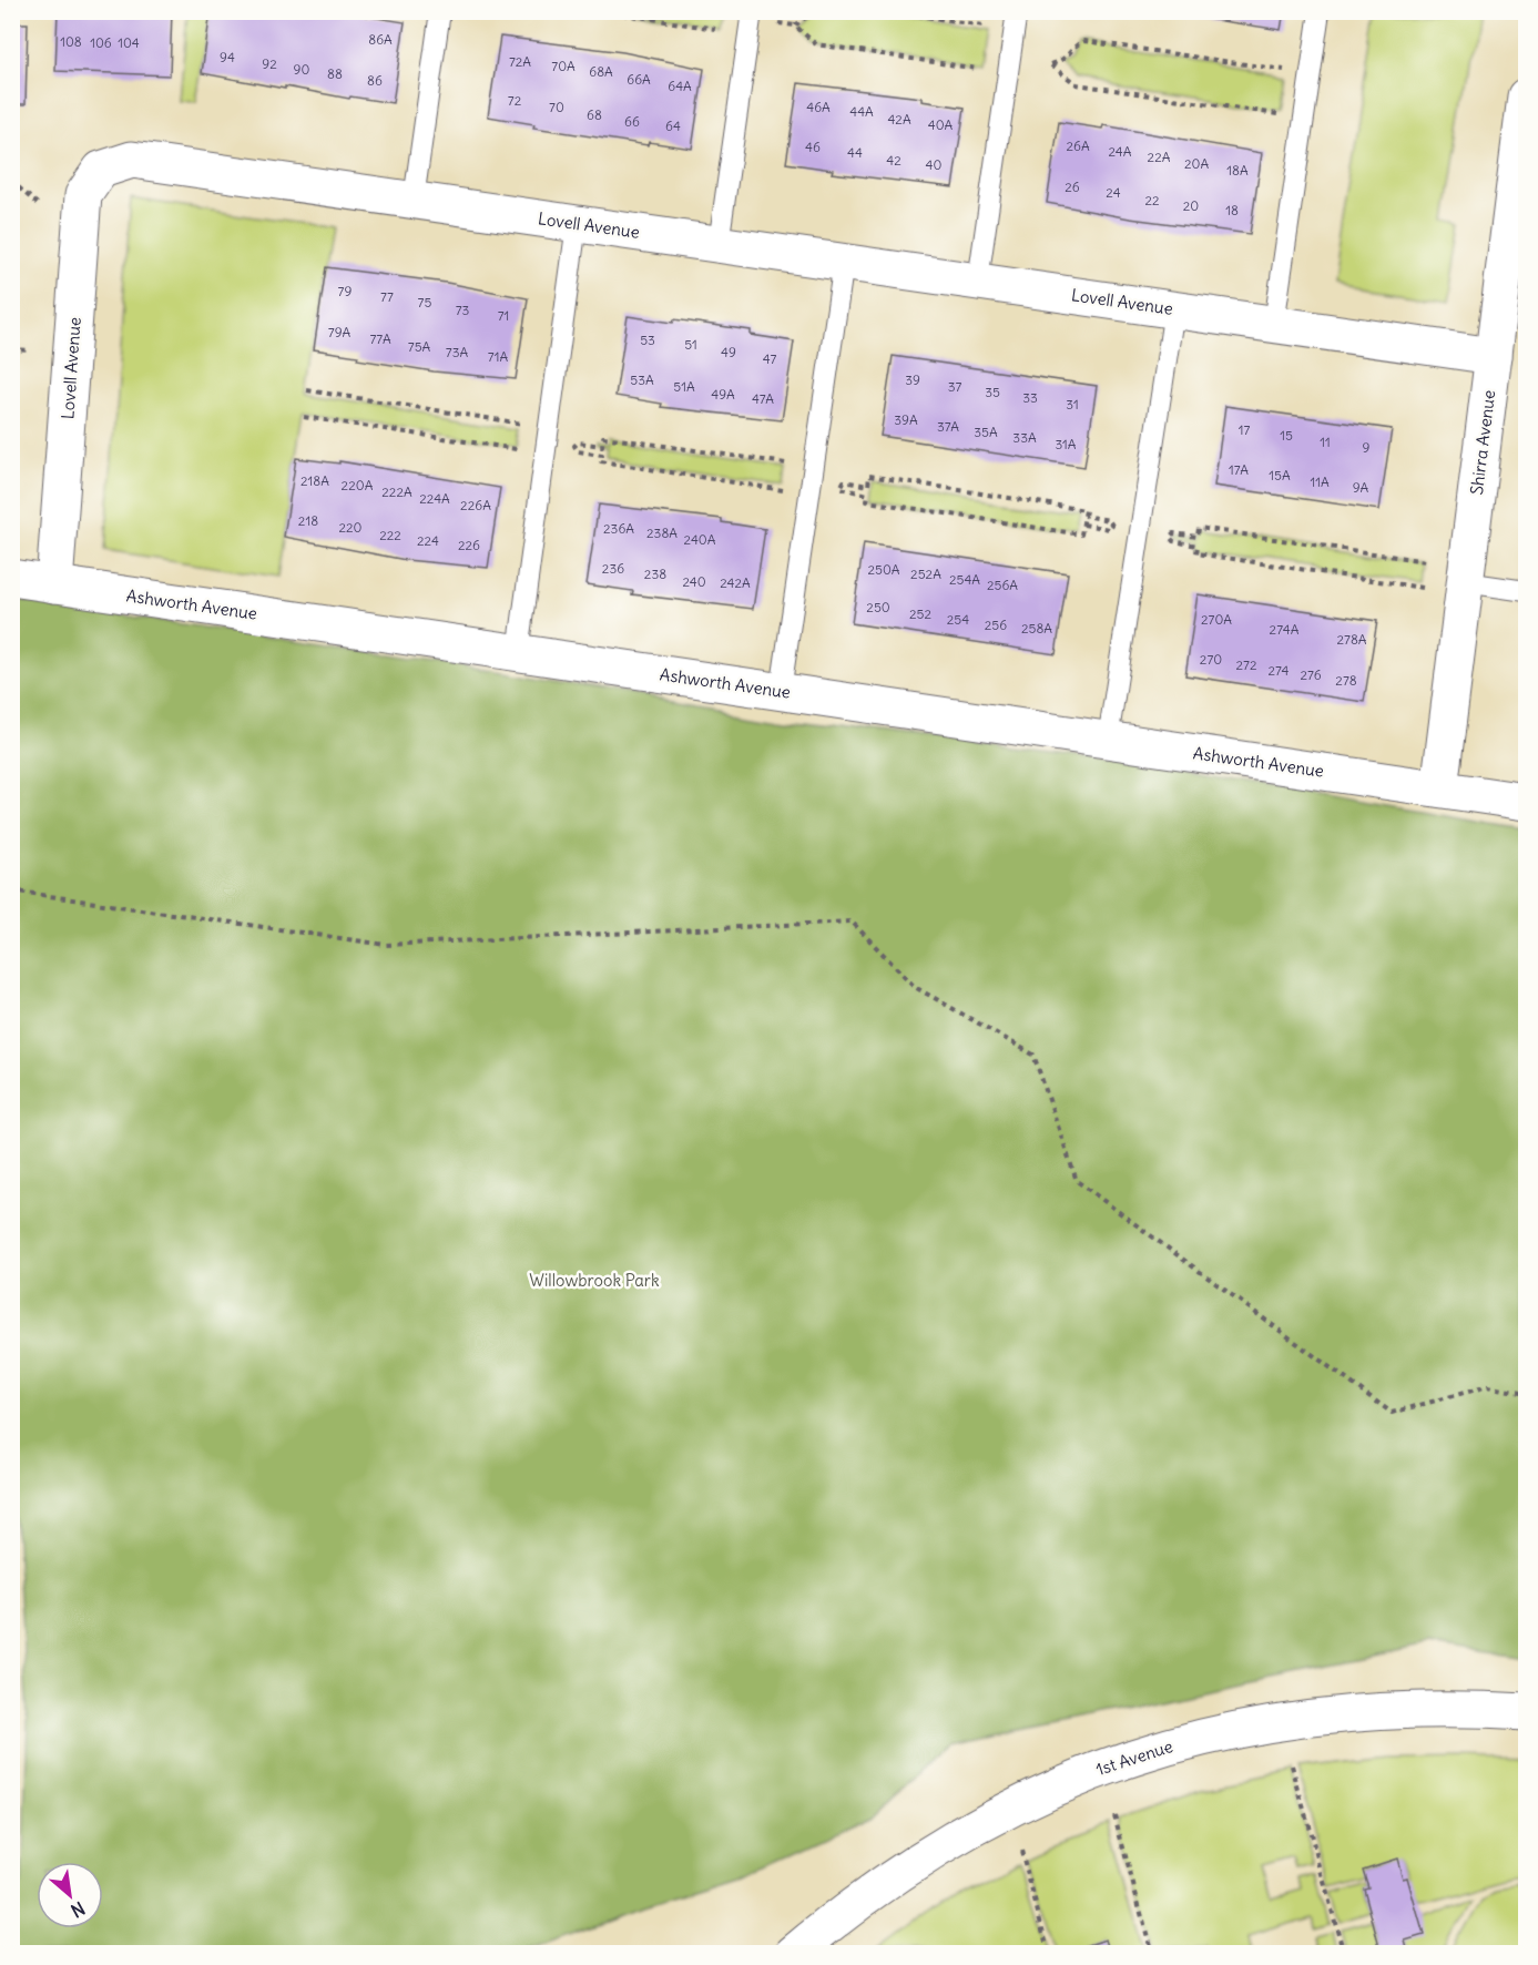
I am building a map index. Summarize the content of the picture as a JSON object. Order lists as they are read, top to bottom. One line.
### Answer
{"streets":{"street":["Lovell Avenue","Shirra Avenue","Ashworth Avenue","1st Avenue"]},"crossings":[["Lovell Avenue","Shirra Avenue"],["Lovell Avenue","Ashworth Avenue"],["Shirra Avenue","Ashworth Avenue"]],"parks":["Willowbrook Park"],"house_numbers":["86A","108","106","104","94","72A","92","70A","90","68A","88","66A","86","64A","72","70","46A","44A","68","42A","66","40A","64","26A","46","24A","44","22A","42","20A","40","18A","26","24","22","20","18","79","77","75","73","71","79A","77A","53","51","75A","73A","49","71A","47","53A","39","51A","37","35","49A","33","47A","31","39A","37A","17","35A","15","33A","11","31A","9","17A","15A","218A","11A","220A","9A","222A","224A","226A","218","220","236A","238A","222","240A","224","226","236","250A","238","252A","254A","240","242A","256A","250","252","254","270A","256","258A","274A","278A","270","272","274","276","278"],"north":"bottom right"}
